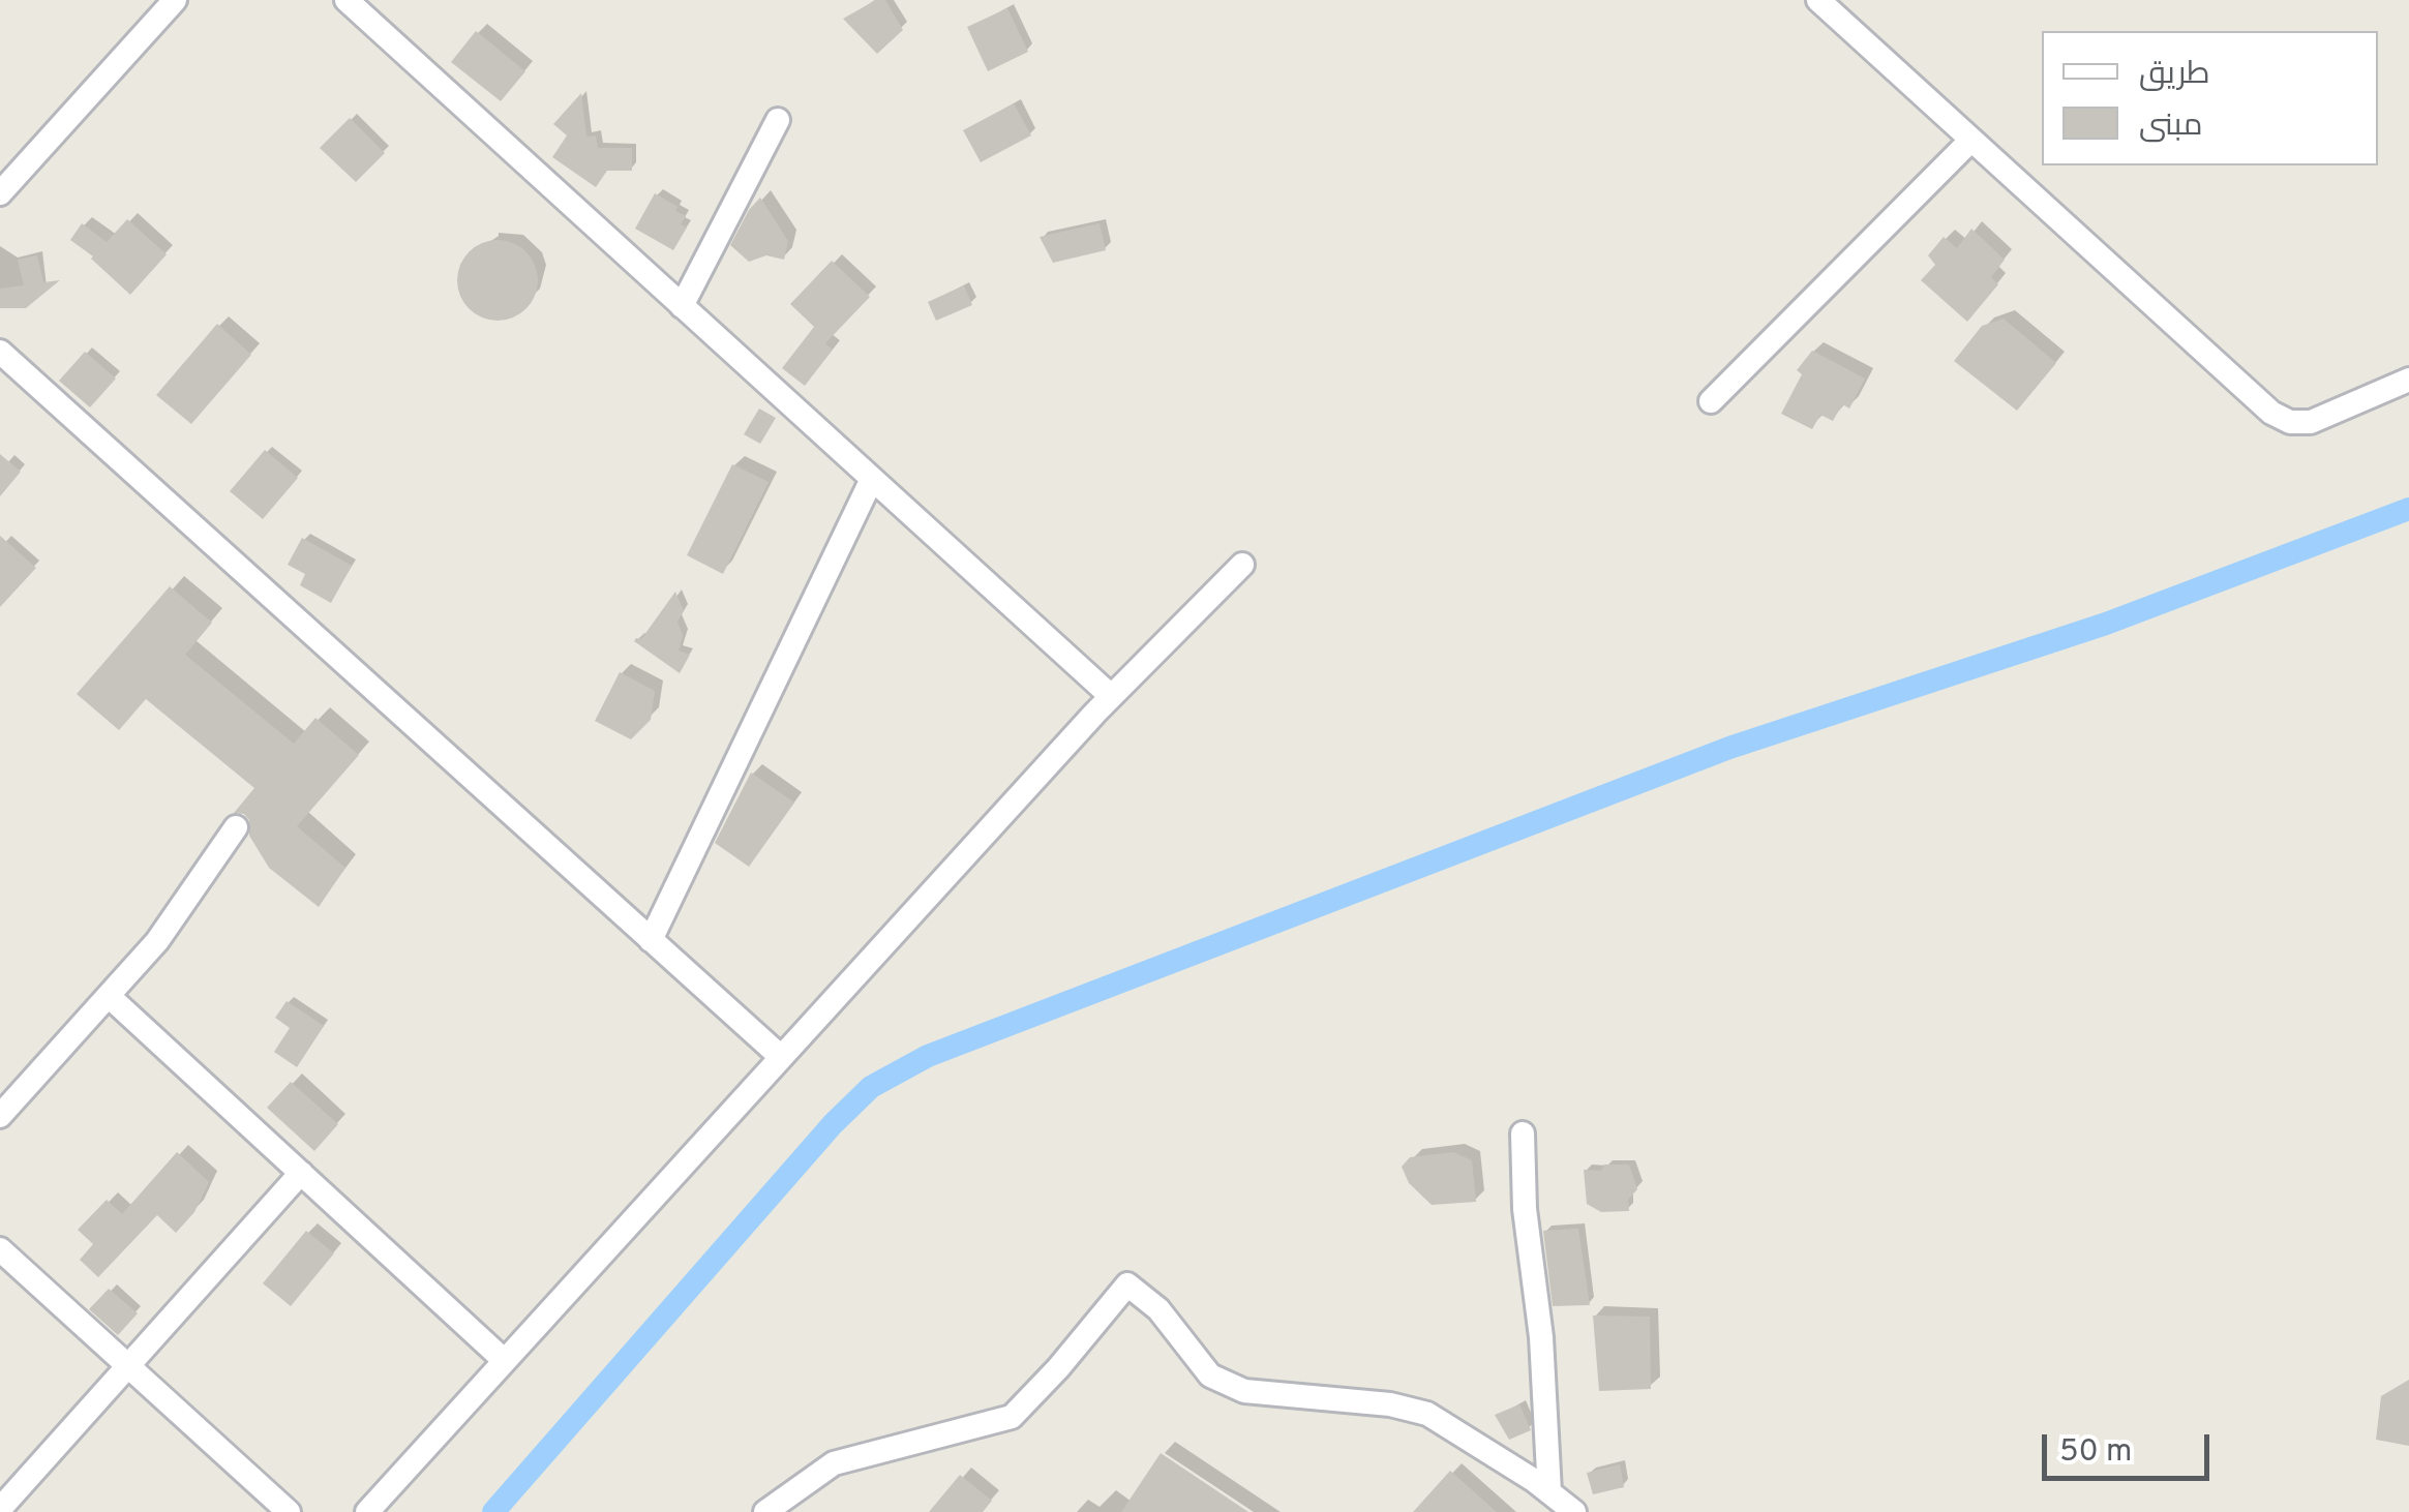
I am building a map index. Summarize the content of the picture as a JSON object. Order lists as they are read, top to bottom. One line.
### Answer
{"legend":["طريق","مبنى"],"scale_bar":"50 m"}
